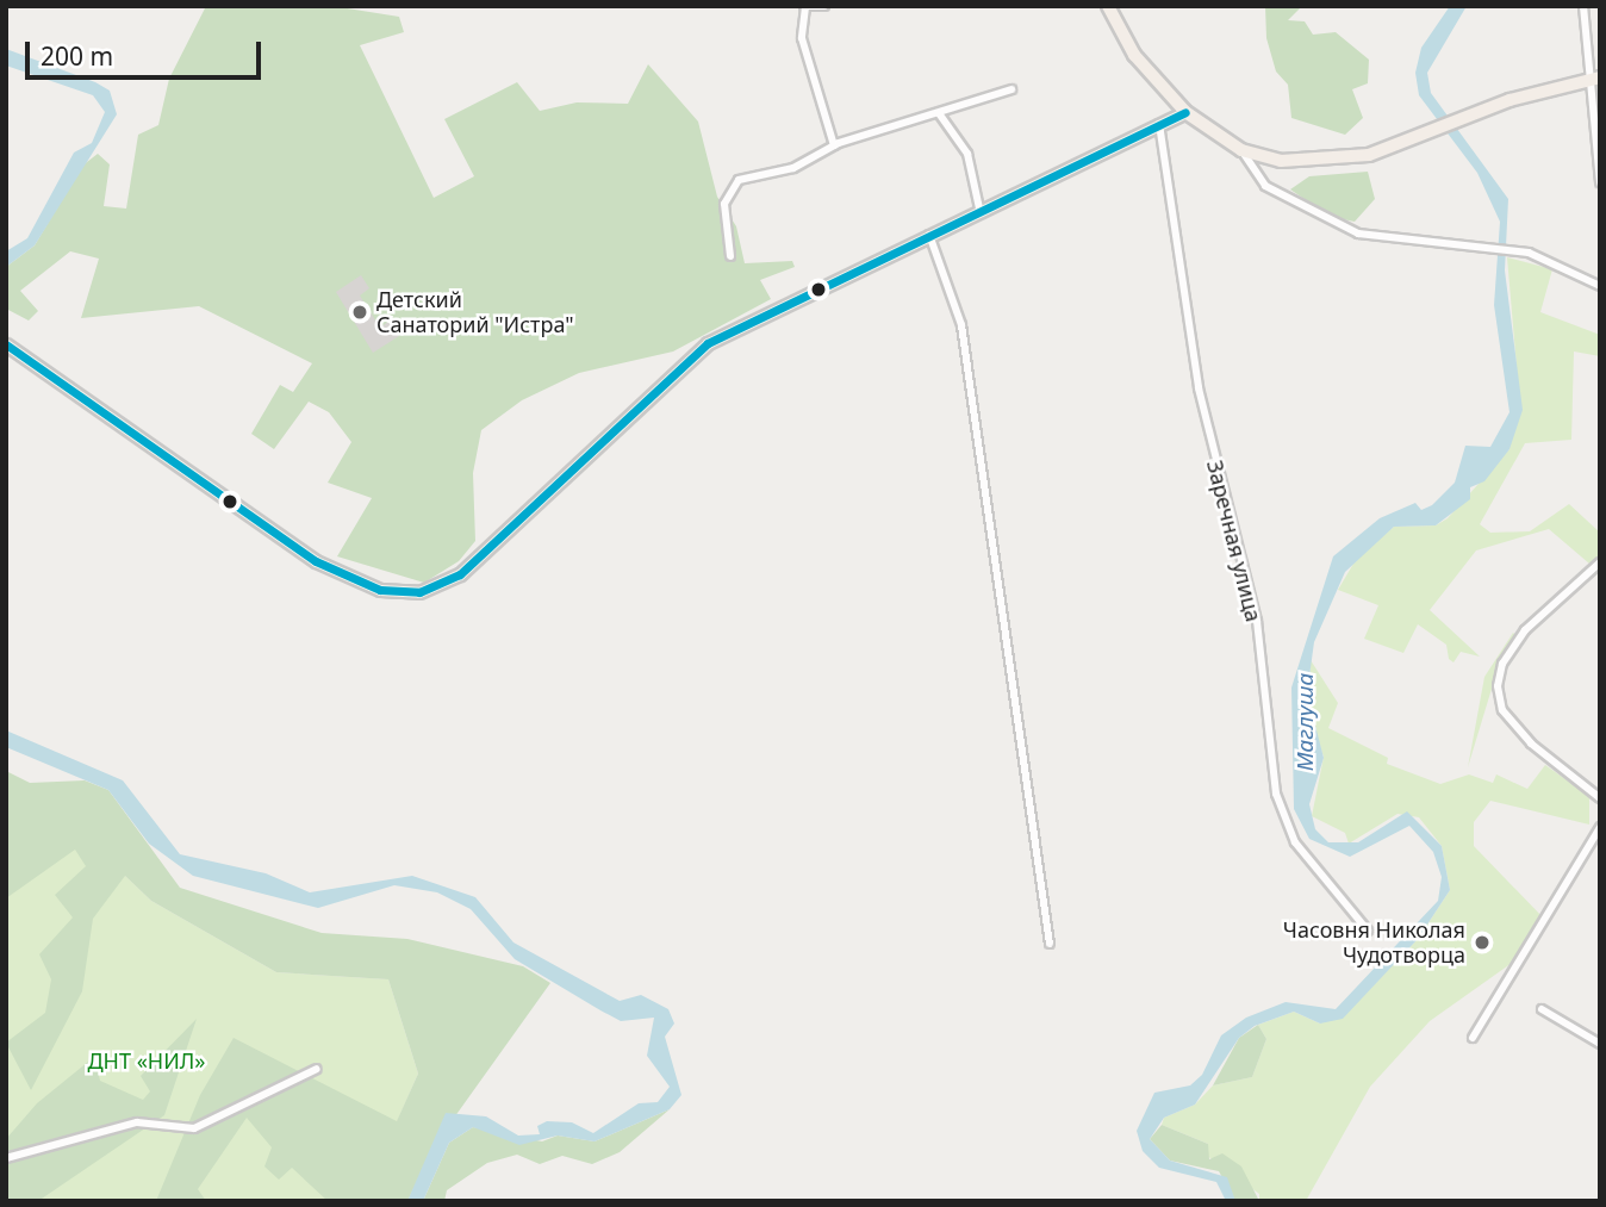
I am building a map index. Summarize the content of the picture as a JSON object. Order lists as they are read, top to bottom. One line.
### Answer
{"streets":{"street":["Заречная улица"]},"water":["Маглуша"],"parks":["ДНТ «НИЛ»"],"places":["Детский Санаторий \"Истра\"","Часовня Николая Чудотворца"],"scale_bar":"200 m"}
